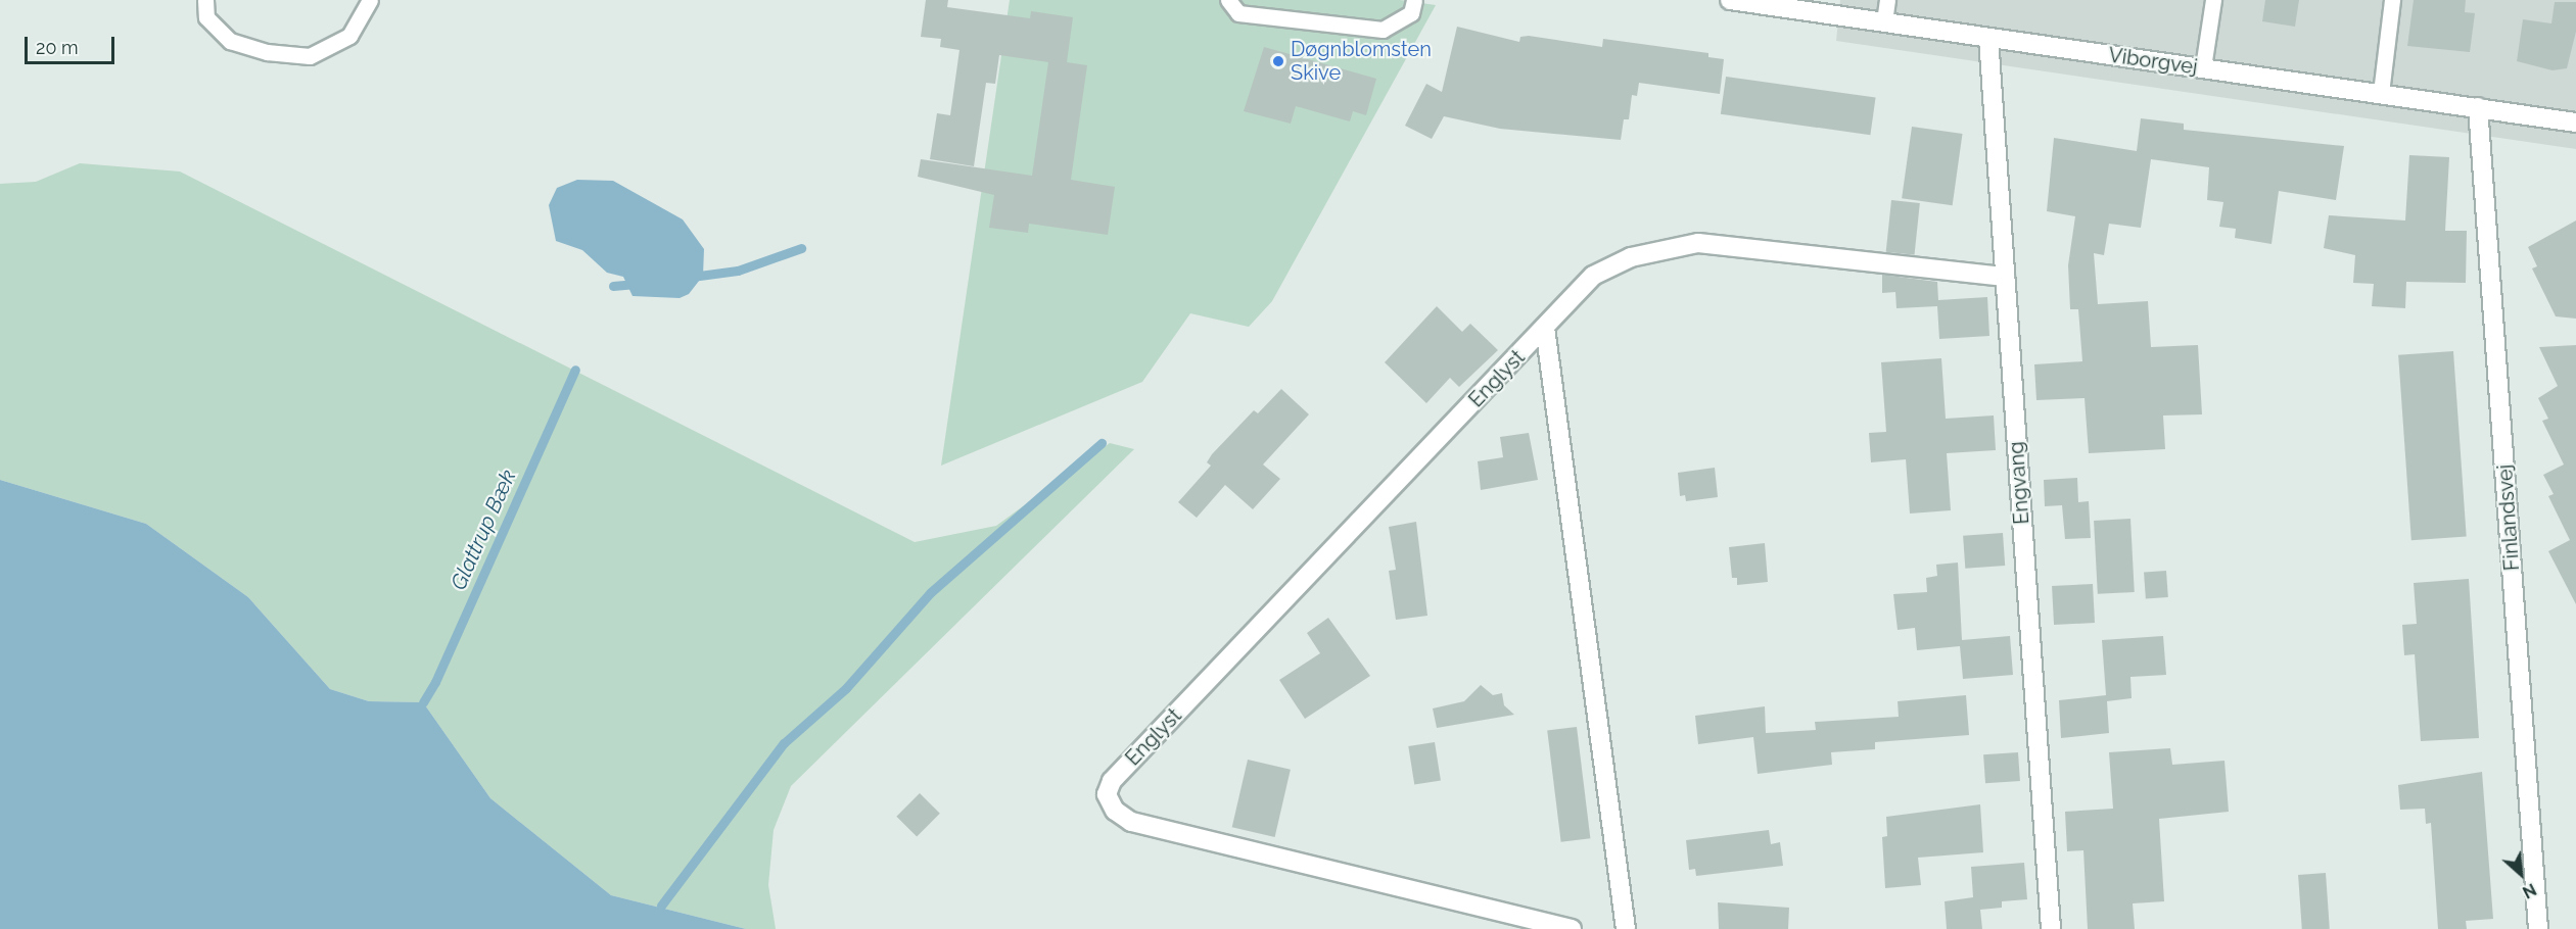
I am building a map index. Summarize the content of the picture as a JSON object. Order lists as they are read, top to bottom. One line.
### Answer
{"streets":{"street":["Viborgvej","Englyst","Engvang","Finlandsvej"]},"crossings":[["Viborgvej","Engvang"],["Viborgvej","Finlandsvej"],["Englyst","Engvang"]],"water":["Glattrup Bæk"],"places":["Døgnblomsten Skive"],"scale_bar":"20 m","north":"bottom right"}
